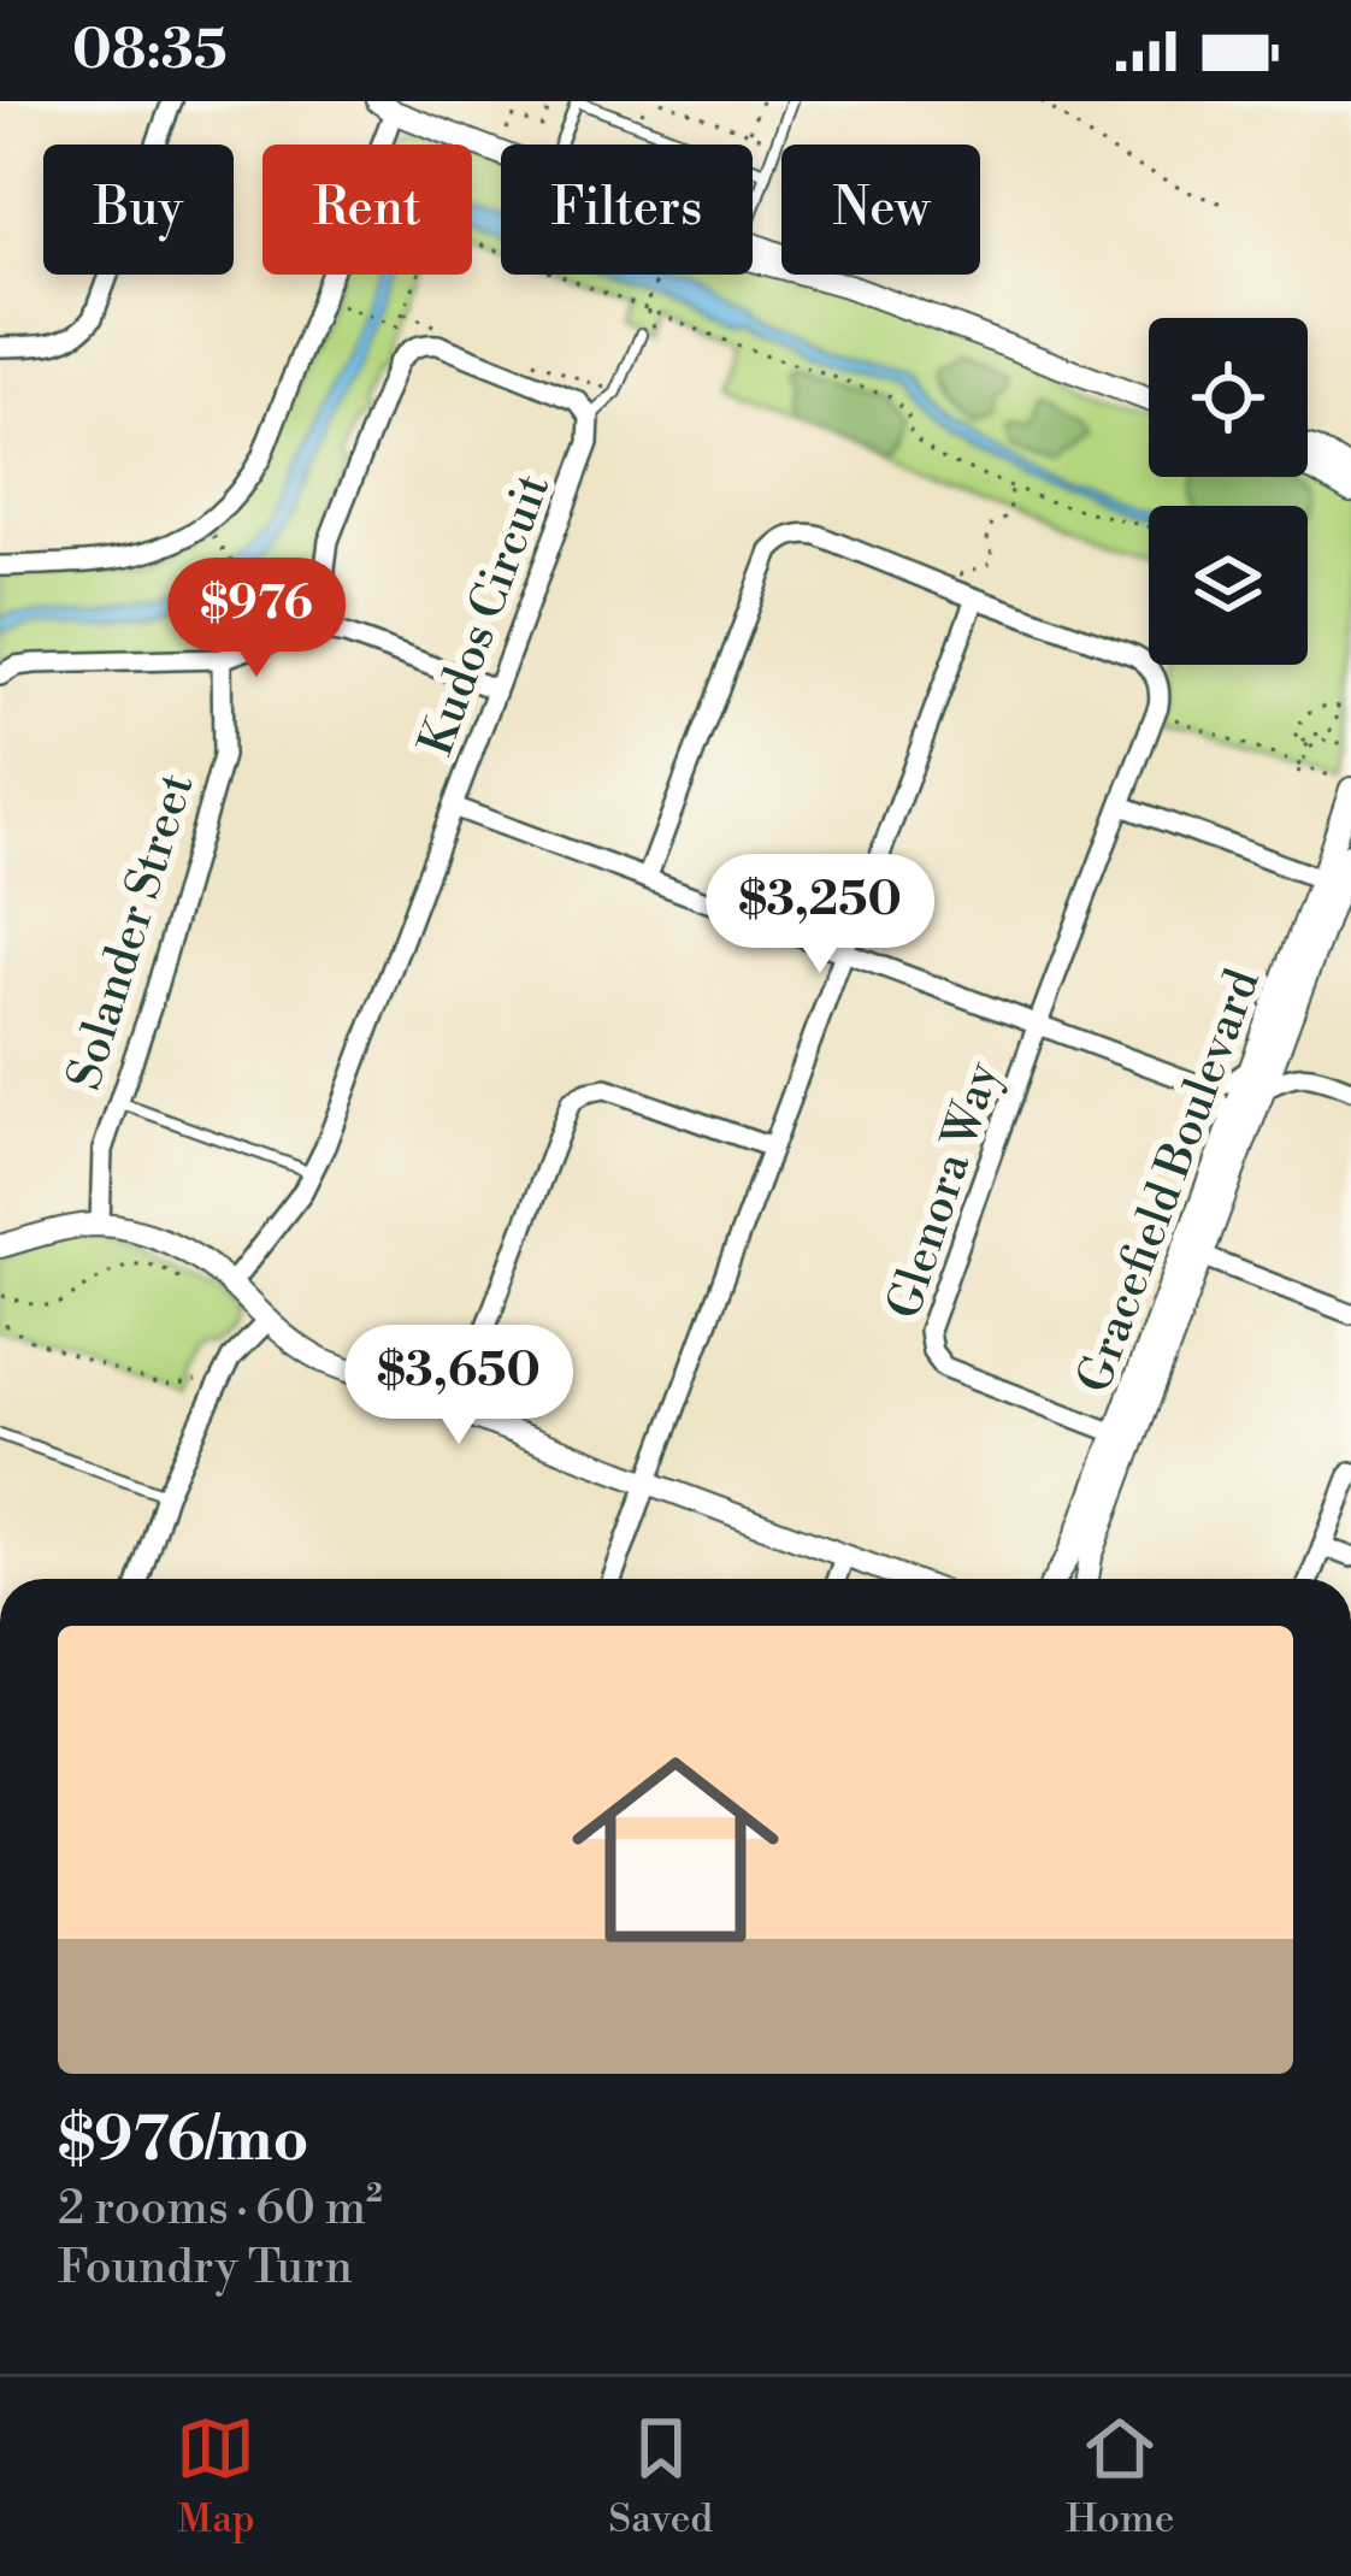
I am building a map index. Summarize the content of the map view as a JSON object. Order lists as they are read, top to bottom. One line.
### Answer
{"streets":{"street":["Kudos Circuit","Solander Street","Gracefield Boulevard","Glenora Way"]},"crossings":[["Gracefield Boulevard","Glenora Way"]],"page":{"status":"08:35","chip":["Buy","Rent","Filters","New"],"price":["$976","$3,250","$3,650"],"list":[{"name":"$976/mo","note":"2 rooms · 60 m² · Foundry Turn"}],"tabs":["Map","Saved","Home"]}}
